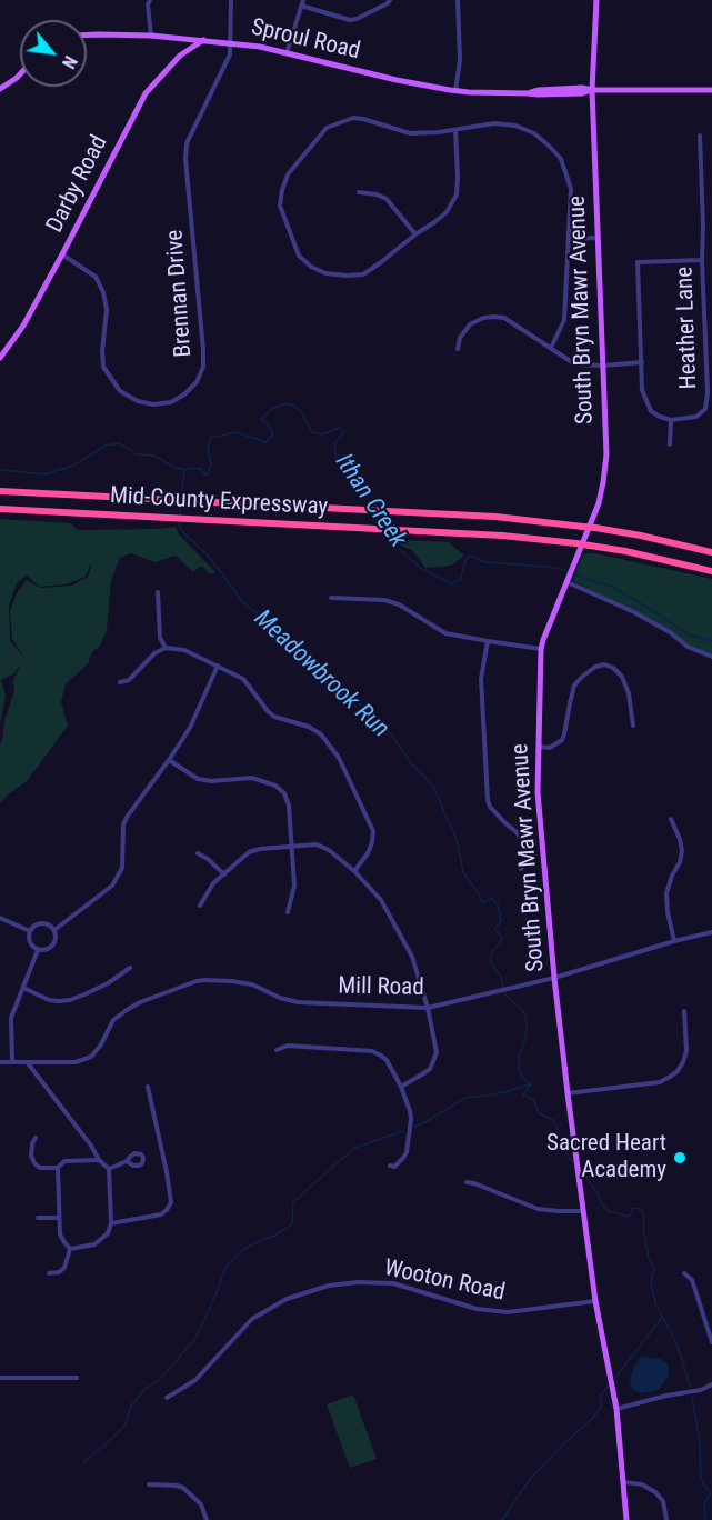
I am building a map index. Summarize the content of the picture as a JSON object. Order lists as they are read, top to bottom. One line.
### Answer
{"streets":{"highway":["Mid-County Expressway"],"main road":["Sproul Road","Darby Road","South Bryn Mawr Avenue"],"street":["Brennan Drive","Heather Lane","Mill Road","Wooton Road"]},"crossings":[["Sproul Road","Darby Road"],["Sproul Road","Brennan Drive"],["Sproul Road","South Bryn Mawr Avenue"],["Darby Road","Brennan Drive"],["South Bryn Mawr Avenue","Mill Road"],["South Bryn Mawr Avenue","Wooton Road"]],"water":["Ithan Creek","Meadowbrook Run"],"places":["Sacred Heart Academy"],"north":"bottom right"}
